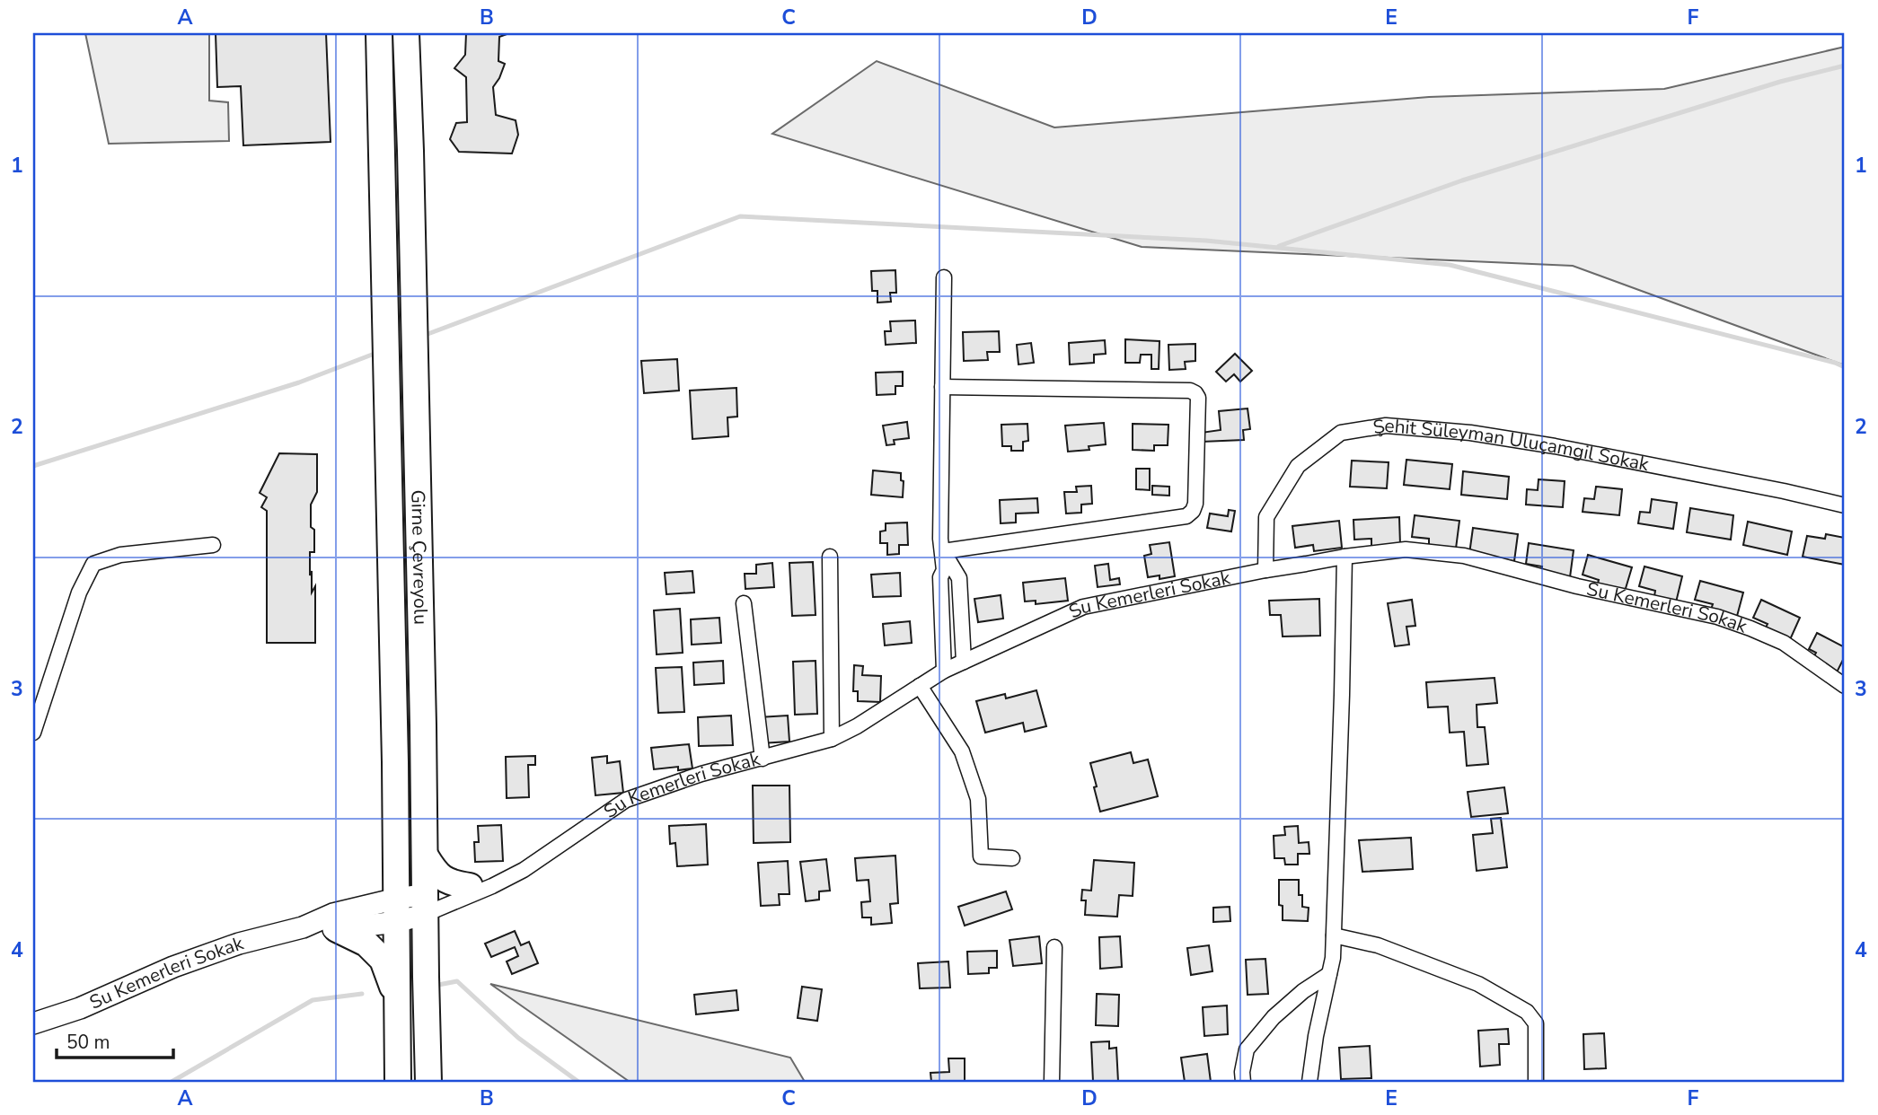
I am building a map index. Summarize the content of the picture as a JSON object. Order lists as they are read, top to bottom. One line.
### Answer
{"streets":{"highway":["Girne Çevreyolu"],"street":["Şehit Süleyman Uluçamgil Sokak","Su Kemerleri Sokak"]},"crossings":[["Şehit Süleyman Uluçamgil Sokak","Su Kemerleri Sokak"]],"scale_bar":"50 m","grid":{"columns":["A","B","C","D","E","F"],"rows":["1","2","3","4"]}}
